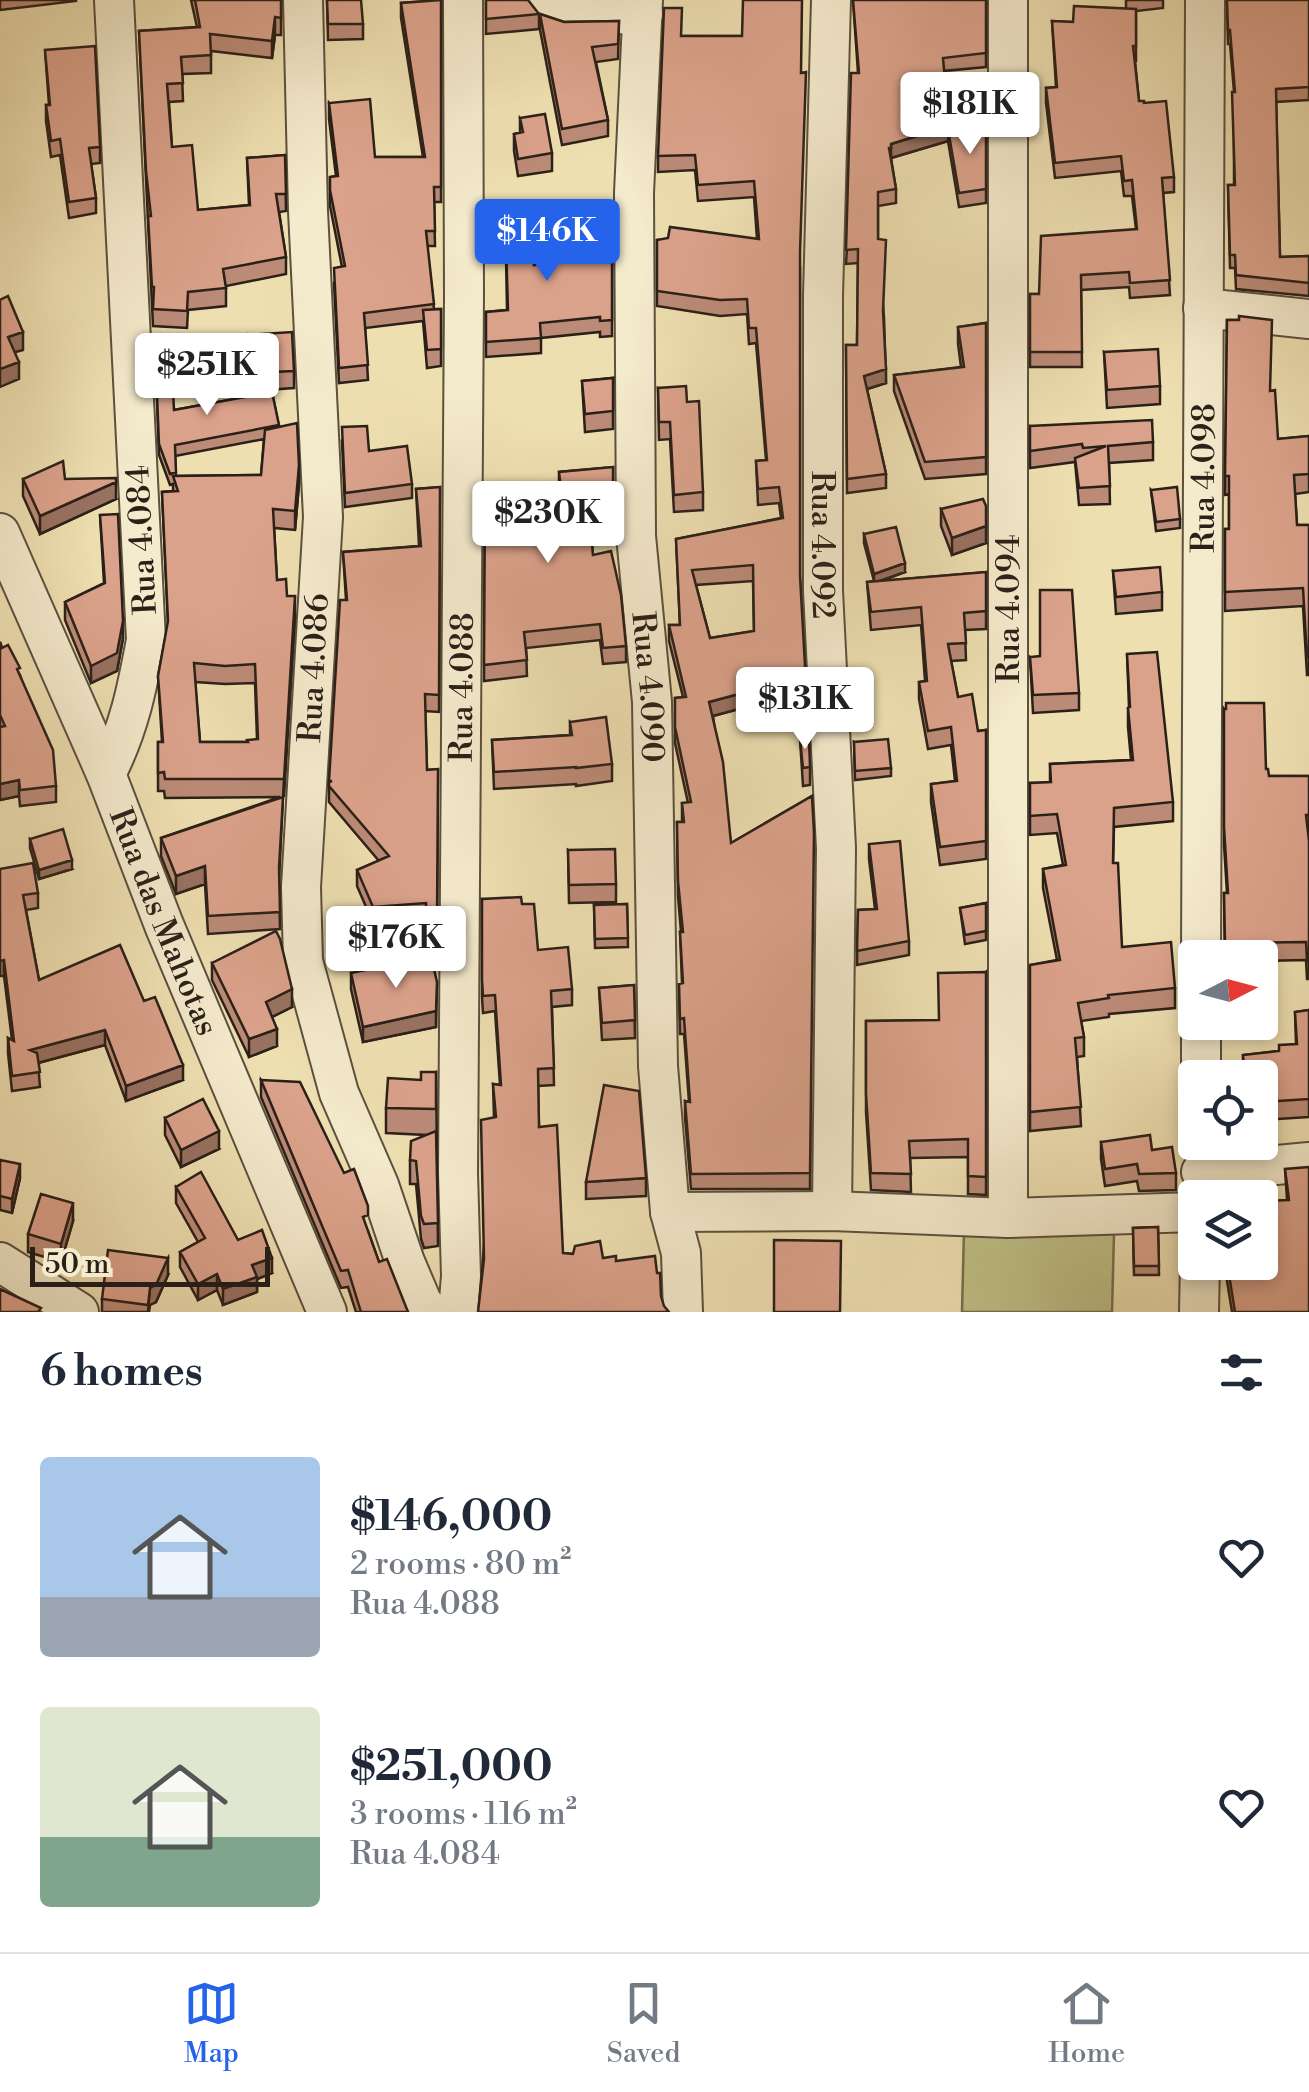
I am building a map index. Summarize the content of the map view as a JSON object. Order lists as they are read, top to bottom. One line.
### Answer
{"streets":{"street":["Rua 4.098","Rua 4.084","Rua 4.092","Rua 4.094","Rua 4.086","Rua 4.088","Rua 4.090","Rua das Mahotas"]},"crossings":[["Rua 4.084","Rua das Mahotas"]],"scale_bar":"50 m","north":"right","page":{"price":["$181K","$146K","$251K","$230K","$131K","$176K"],"scale":"50 m","heading":"6 homes","list":[{"name":"$146,000","note":"2 rooms · 80 m² · Rua 4.088"},{"name":"$251,000","note":"3 rooms · 116 m² · Rua 4.084"}],"tabs":["Map","Saved","Home"]}}
